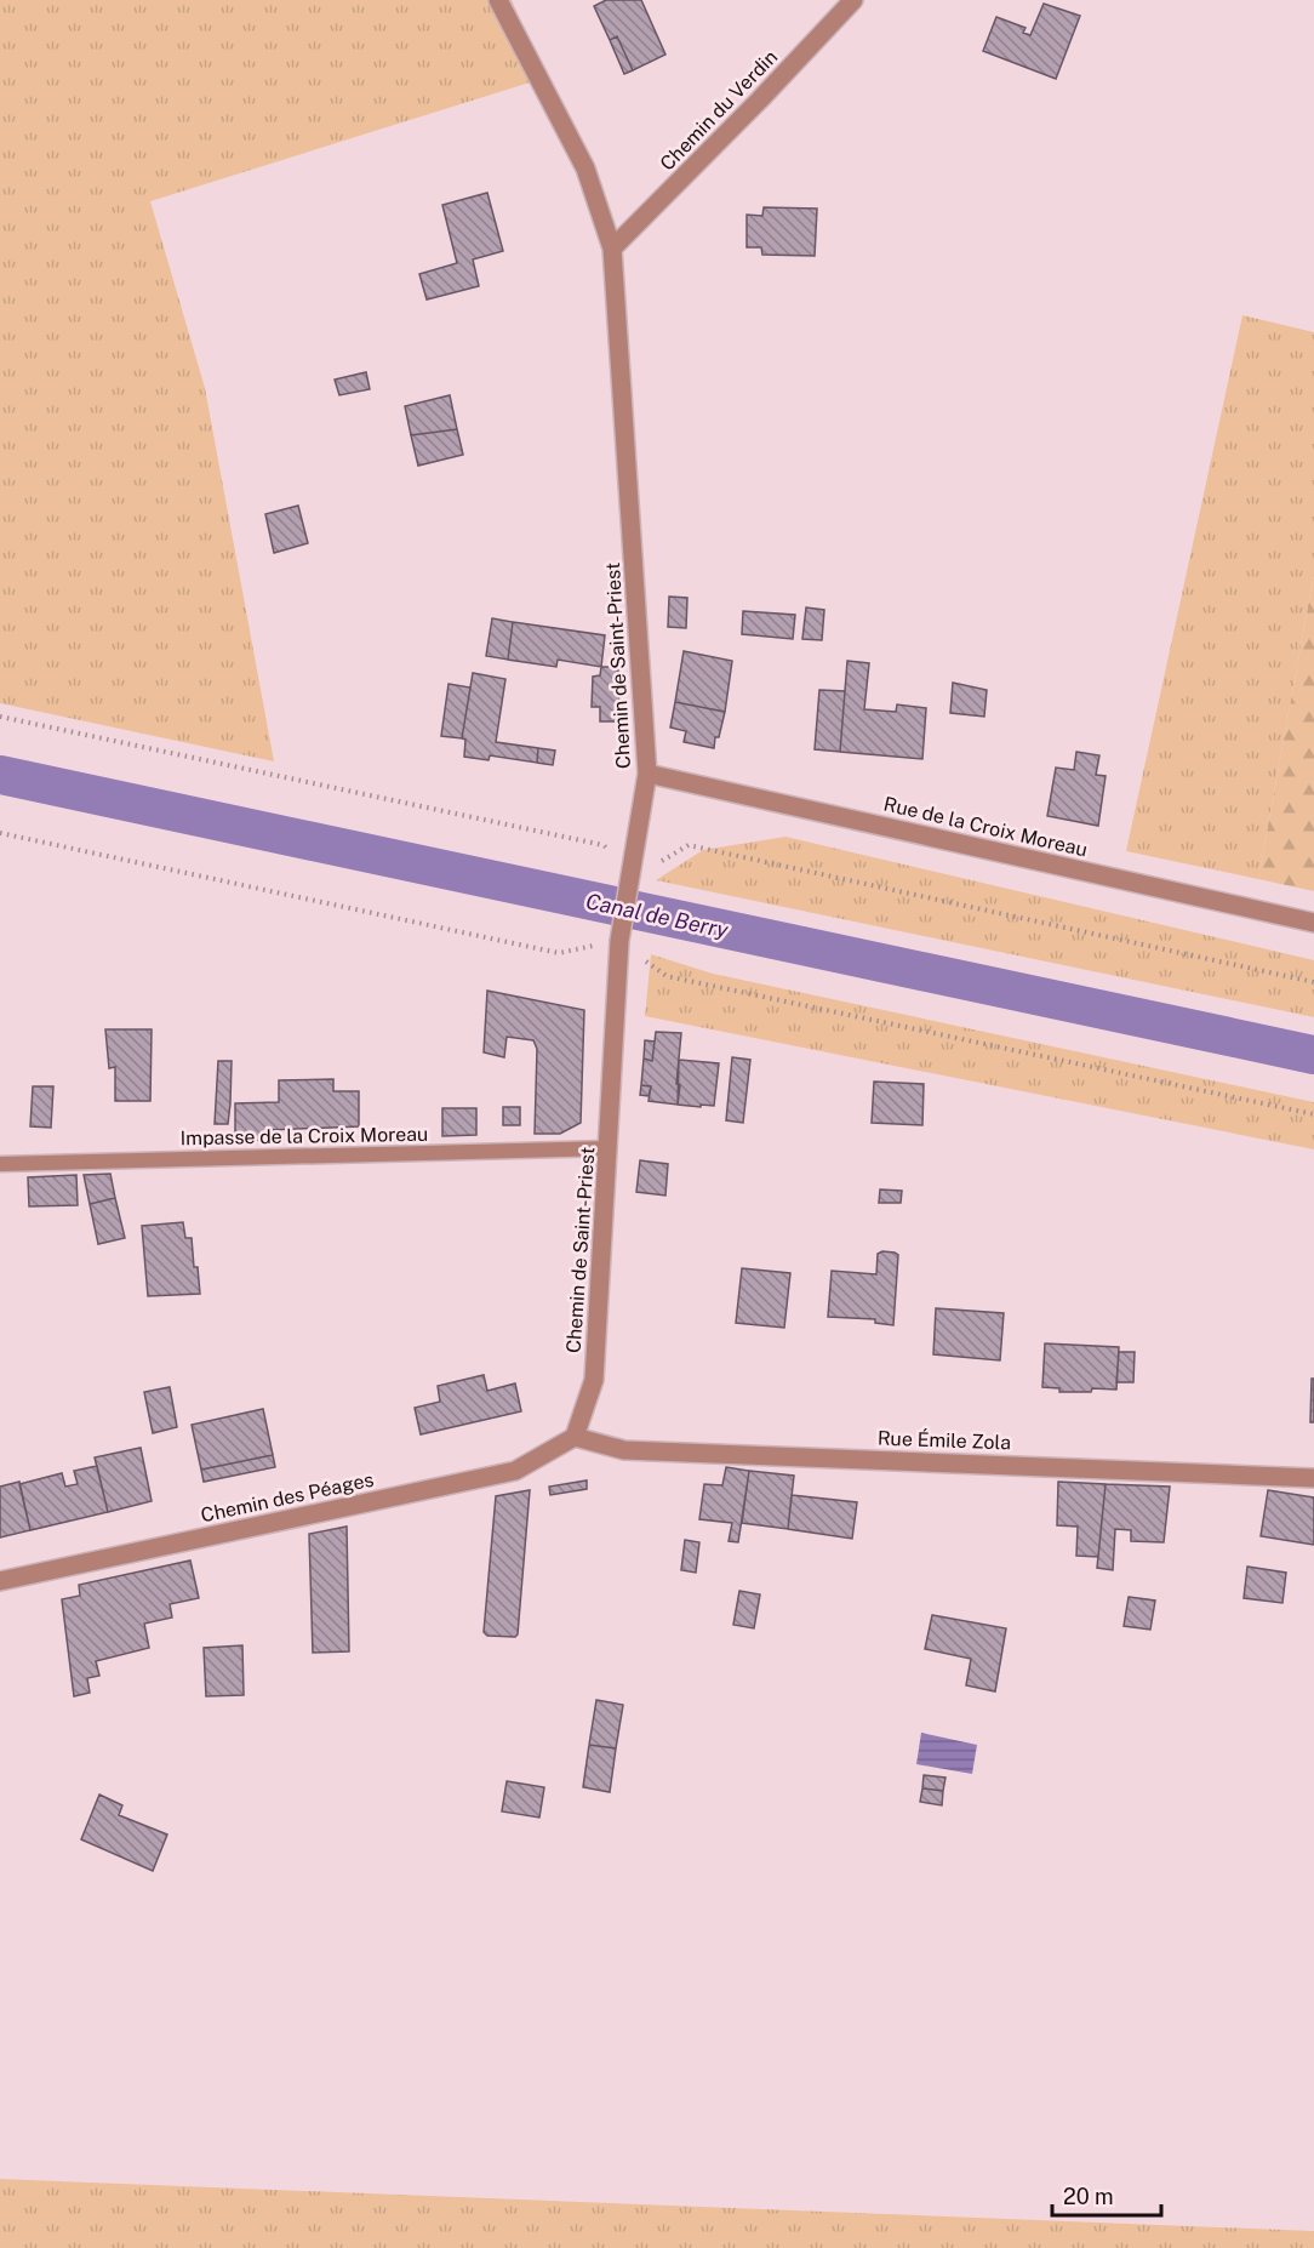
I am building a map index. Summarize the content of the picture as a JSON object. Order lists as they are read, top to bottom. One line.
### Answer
{"streets":{"street":["Chemin du Verdin","Chemin de Saint-Priest","Rue de la Croix Moreau","Rue Émile Zola","Chemin des Péages"],"lane":["Impasse de la Croix Moreau"]},"crossings":[["Chemin du Verdin","Chemin de Saint-Priest"],["Chemin de Saint-Priest","Rue de la Croix Moreau"],["Chemin de Saint-Priest","Impasse de la Croix Moreau"],["Chemin de Saint-Priest","Rue Émile Zola"],["Chemin de Saint-Priest","Chemin des Péages"],["Rue Émile Zola","Chemin des Péages"]],"water":["Canal de Berry"],"scale_bar":"20 m"}
